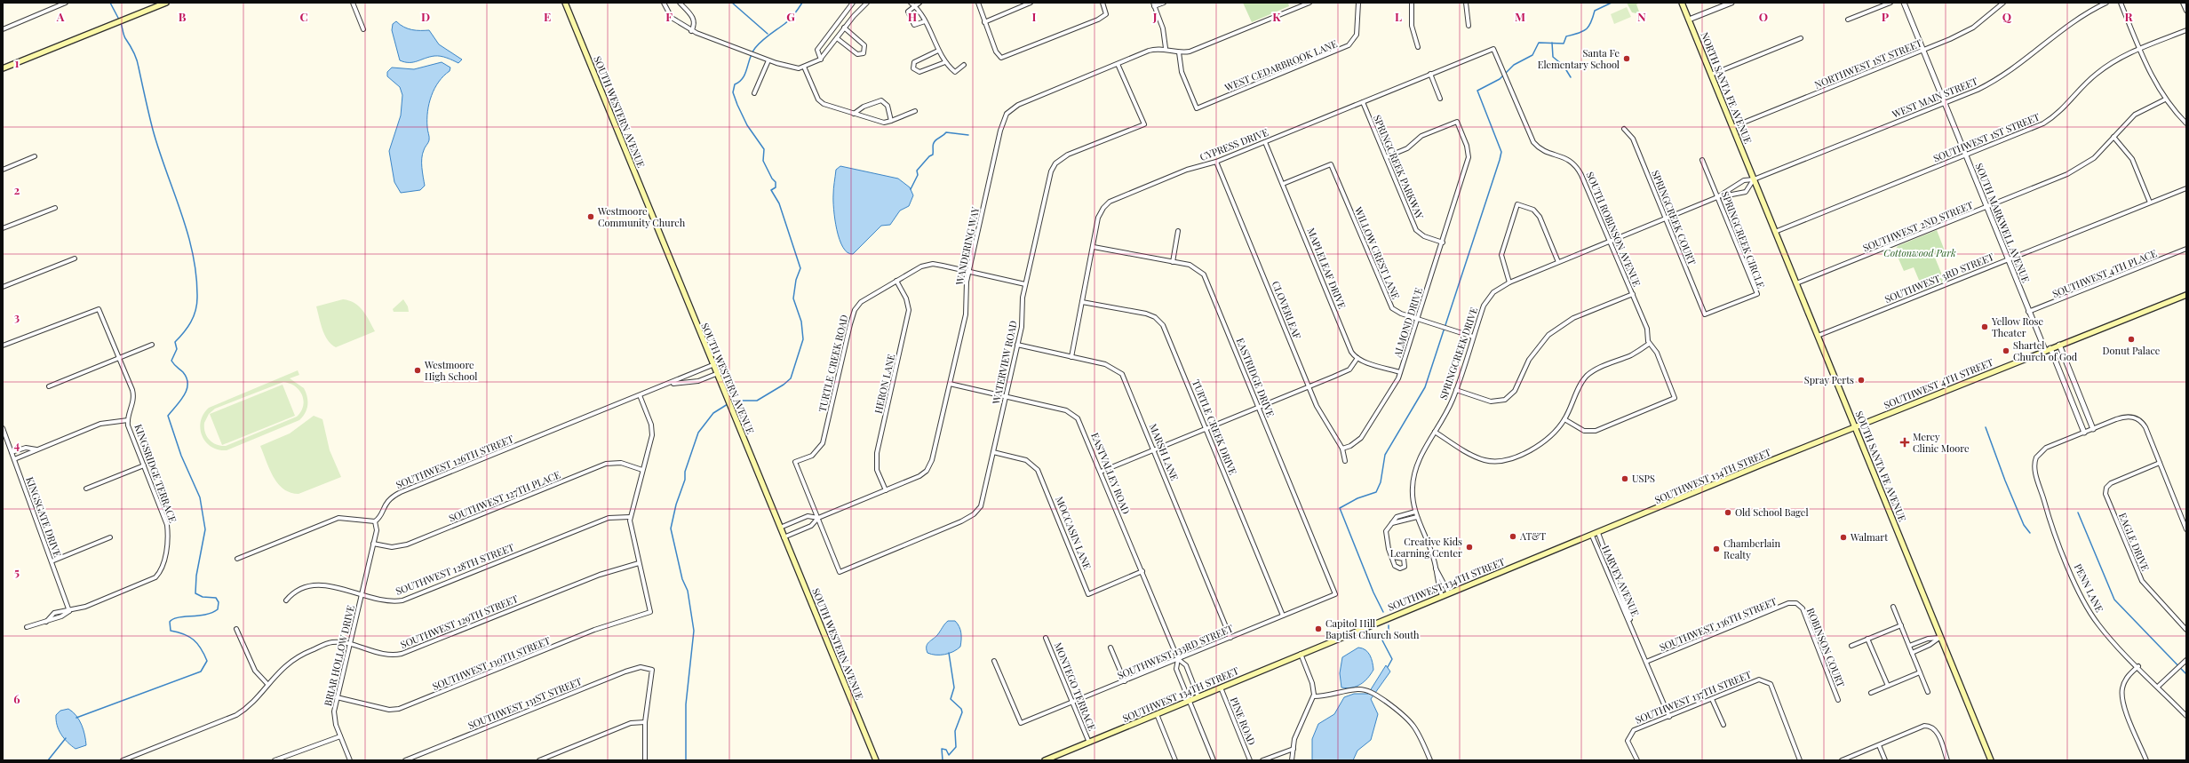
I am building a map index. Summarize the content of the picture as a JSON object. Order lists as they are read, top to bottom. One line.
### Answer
{"streets":{"main road":["NORTH SANTA FE AVENUE","SOUTH WESTERN AVENUE","SOUTHWEST 4TH STREET","SOUTH SANTA FE AVENUE","SOUTHWEST 134TH STREET"],"street":["NORTHWEST 1ST STREET","WEST CEDARBROOK LANE","WEST MAIN STREET","SOUTHWEST 1ST STREET","CYPRESS DRIVE","SPRINGCREEK PARKWAY","SPRINGCREEK COURT","SOUTH MARKWELL AVENUE","SOUTHWEST 2ND STREET","SOUTH ROBINSON AVENUE","SPRINGCREEK CIRCLE","WANDERING WAY","WILLOW CREST LANE","MAPLELEAF DRIVE","SOUTHWEST 4TH PLACE","SOUTHWEST 3RD STREET","CLOVERLEAF","ALMOND DRIVE","SPRINGCREEK DRIVE","WATERVIEW ROAD","TURTLE CREEK ROAD","EASTRIDGE DRIVE","HERON LANE","TURTLE CREEK DRIVE","MARSH LANE","SOUTHWEST 126TH STREET","KINGSRIDGE TERRACE","EASTVALLEY ROAD","SOUTHWEST 127TH PLACE","KINGSGATE DRIVE","MOCCASIN LANE","EAGLE DRIVE","SOUTHWEST 128TH STREET","HARVEY AVENUE","PENN LANE","SOUTHWEST 129TH STREET","SOUTHWEST 136TH STREET","ROBINSON COURT","SOUTHWEST 133RD STREET","BRIAR HOLLOW DRIVE","SOUTHWEST 130TH STREET","MONTEGO TERRACE","SOUTHWEST 137TH STREET","SOUTHWEST 131ST STREET","PINE ROAD"]},"crossings":[["NORTHWEST 1ST STREET","NORTH SANTA FE AVENUE"],["NORTHWEST 1ST STREET","SOUTH MARKWELL AVENUE"],["NORTH SANTA FE AVENUE","WEST MAIN STREET"],["NORTH SANTA FE AVENUE","SPRINGCREEK DRIVE"],["NORTH SANTA FE AVENUE","SOUTH SANTA FE AVENUE"],["WEST MAIN STREET","SOUTH MARKWELL AVENUE"],["WEST MAIN STREET","SPRINGCREEK DRIVE"],["WEST MAIN STREET","SOUTH SANTA FE AVENUE"],["SOUTH WESTERN AVENUE","WANDERING WAY"],["SOUTH WESTERN AVENUE","SOUTHWEST 126TH STREET"],["SOUTHWEST 1ST STREET","SOUTH MARKWELL AVENUE"],["SOUTHWEST 1ST STREET","SOUTH SANTA FE AVENUE"],["CYPRESS DRIVE","SPRINGCREEK PARKWAY"],["CYPRESS DRIVE","SOUTH ROBINSON AVENUE"],["CYPRESS DRIVE","MAPLELEAF DRIVE"],["CYPRESS DRIVE","CLOVERLEAF"],["CYPRESS DRIVE","EASTRIDGE DRIVE"],["CYPRESS DRIVE","TURTLE CREEK DRIVE"],["CYPRESS DRIVE","MARSH LANE"],["SPRINGCREEK PARKWAY","ALMOND DRIVE"],["SPRINGCREEK COURT","SPRINGCREEK CIRCLE"],["SPRINGCREEK COURT","SPRINGCREEK DRIVE"],["SOUTH MARKWELL AVENUE","SOUTHWEST 2ND STREET"],["SOUTH MARKWELL AVENUE","SOUTHWEST 4TH PLACE"],["SOUTH MARKWELL AVENUE","SOUTHWEST 3RD STREET"],["SOUTH MARKWELL AVENUE","SOUTHWEST 4TH STREET"],["SOUTHWEST 2ND STREET","SOUTH SANTA FE AVENUE"],["SOUTH ROBINSON AVENUE","SPRINGCREEK DRIVE"],["SPRINGCREEK CIRCLE","SPRINGCREEK DRIVE"],["WANDERING WAY","WATERVIEW ROAD"],["WANDERING WAY","TURTLE CREEK ROAD"],["WANDERING WAY","HERON LANE"],["WANDERING WAY","EASTVALLEY ROAD"],["WILLOW CREST LANE","MAPLELEAF DRIVE"],["WILLOW CREST LANE","ALMOND DRIVE"],["WILLOW CREST LANE","SPRINGCREEK DRIVE"],["SOUTHWEST 3RD STREET","SOUTH SANTA FE AVENUE"],["CLOVERLEAF","ALMOND DRIVE"],["SPRINGCREEK DRIVE","SOUTH SANTA FE AVENUE"],["SPRINGCREEK DRIVE","SOUTHWEST 134TH STREET"],["WATERVIEW ROAD","TURTLE CREEK ROAD"],["WATERVIEW ROAD","MARSH LANE"],["WATERVIEW ROAD","EASTVALLEY ROAD"],["WATERVIEW ROAD","MOCCASIN LANE"],["TURTLE CREEK ROAD","HERON LANE"],["EASTRIDGE DRIVE","SOUTHWEST 133RD STREET"],["SOUTHWEST 4TH STREET","SOUTH SANTA FE AVENUE"],["SOUTHWEST 4TH STREET","SOUTHWEST 134TH STREET"],["TURTLE CREEK DRIVE","SOUTHWEST 133RD STREET"],["MARSH LANE","SOUTHWEST 133RD STREET"],["SOUTHWEST 126TH STREET","BRIAR HOLLOW DRIVE"],["SOUTH SANTA FE AVENUE","SOUTHWEST 134TH STREET"],["KINGSRIDGE TERRACE","KINGSGATE DRIVE"],["EASTVALLEY ROAD","SOUTHWEST 134TH STREET"],["EASTVALLEY ROAD","MOCCASIN LANE"],["EASTVALLEY ROAD","SOUTHWEST 133RD STREET"],["SOUTHWEST 134TH STREET","HARVEY AVENUE"],["SOUTHWEST 134TH STREET","MONTEGO TERRACE"],["SOUTHWEST 134TH STREET","PINE ROAD"],["SOUTHWEST 127TH PLACE","BRIAR HOLLOW DRIVE"],["SOUTHWEST 128TH STREET","BRIAR HOLLOW DRIVE"],["HARVEY AVENUE","SOUTHWEST 136TH STREET"],["HARVEY AVENUE","SOUTHWEST 137TH STREET"],["SOUTHWEST 129TH STREET","BRIAR HOLLOW DRIVE"],["SOUTHWEST 129TH STREET","SOUTHWEST 130TH STREET"],["SOUTHWEST 136TH STREET","ROBINSON COURT"],["SOUTHWEST 133RD STREET","MONTEGO TERRACE"],["BRIAR HOLLOW DRIVE","SOUTHWEST 130TH STREET"]],"parks":["Cottonwood Park"],"places":{"other":["Santa Fe Elementary School","Westmoore Community Church","Yellow Rose Theater","Donut Palace","Shartel Church of God","Westmoore High School","Spray Perts","USPS","Old School Bagel","AT&T","Walmart","Creative Kids Learning Center","Chamberlain Realty","Capitol Hill Baptist Church South"],"health":["Mercy Clinic Moore"]},"grid":{"columns":["A","B","C","D","E","F","G","H","I","J","K","L","M","N","O","P","Q","R"],"rows":["1","2","3","4","5","6"]}}
